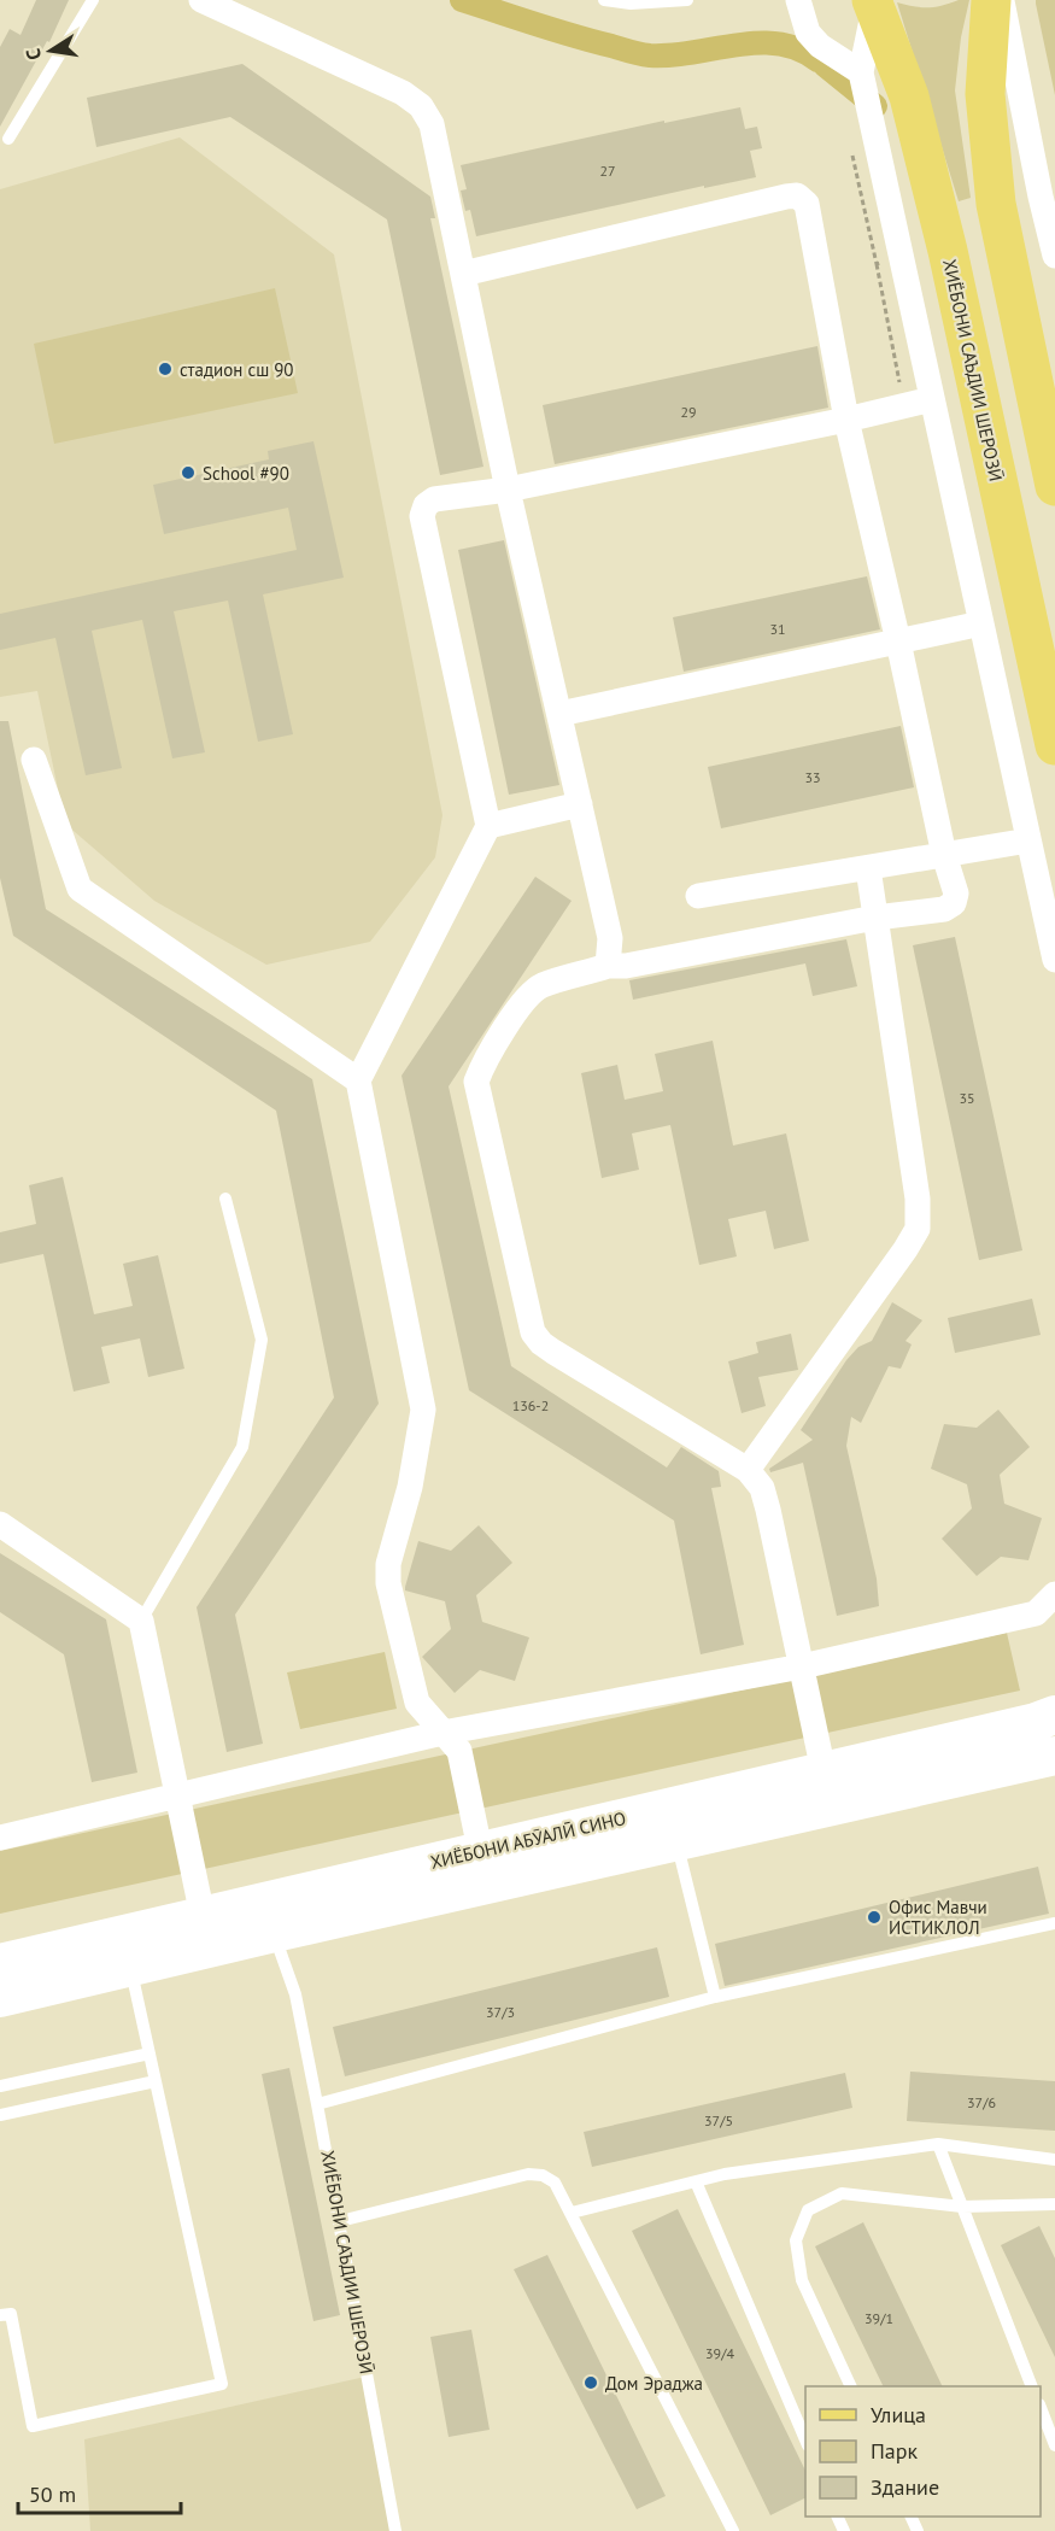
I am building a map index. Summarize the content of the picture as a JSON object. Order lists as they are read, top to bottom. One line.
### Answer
{"streets":{"main road":["ХИЁБОНИ САЪДИИ ШЕРОЗӢ","ХИЁБОНИ АБӮАЛӢ СИНО"]},"crossings":[["ХИЁБОНИ САЪДИИ ШЕРОЗӢ","ХИЁБОНИ АБӮАЛӢ СИНО"]],"places":["стадион сш 90","School #90","Офис Мавчи ИСТИКЛОЛ","Дом Эраджа"],"house_numbers":["27","29","31","33","35","136-2","37/3","37/6","37/5","39/1","39/4"],"legend":["Улица","Парк","Здание"],"scale_bar":"50 m","north":"left"}
